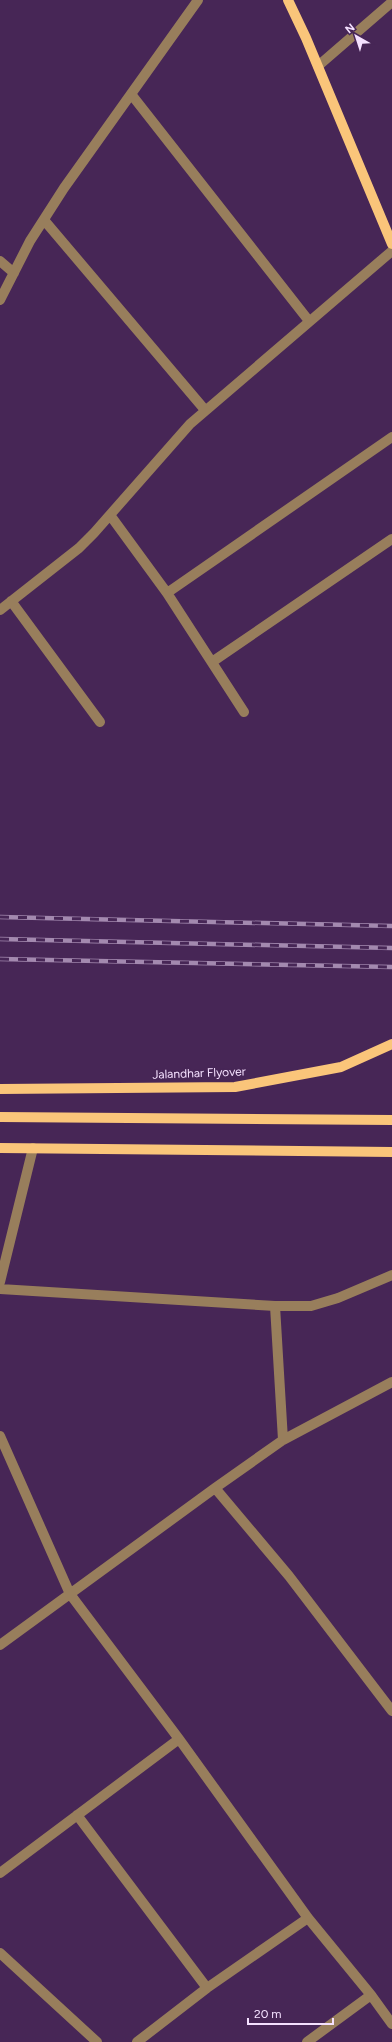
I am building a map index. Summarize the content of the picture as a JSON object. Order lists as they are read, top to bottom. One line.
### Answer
{"streets":{"main road":["Jalandhar Flyover"]},"scale_bar":"20 m","north":"top left"}
